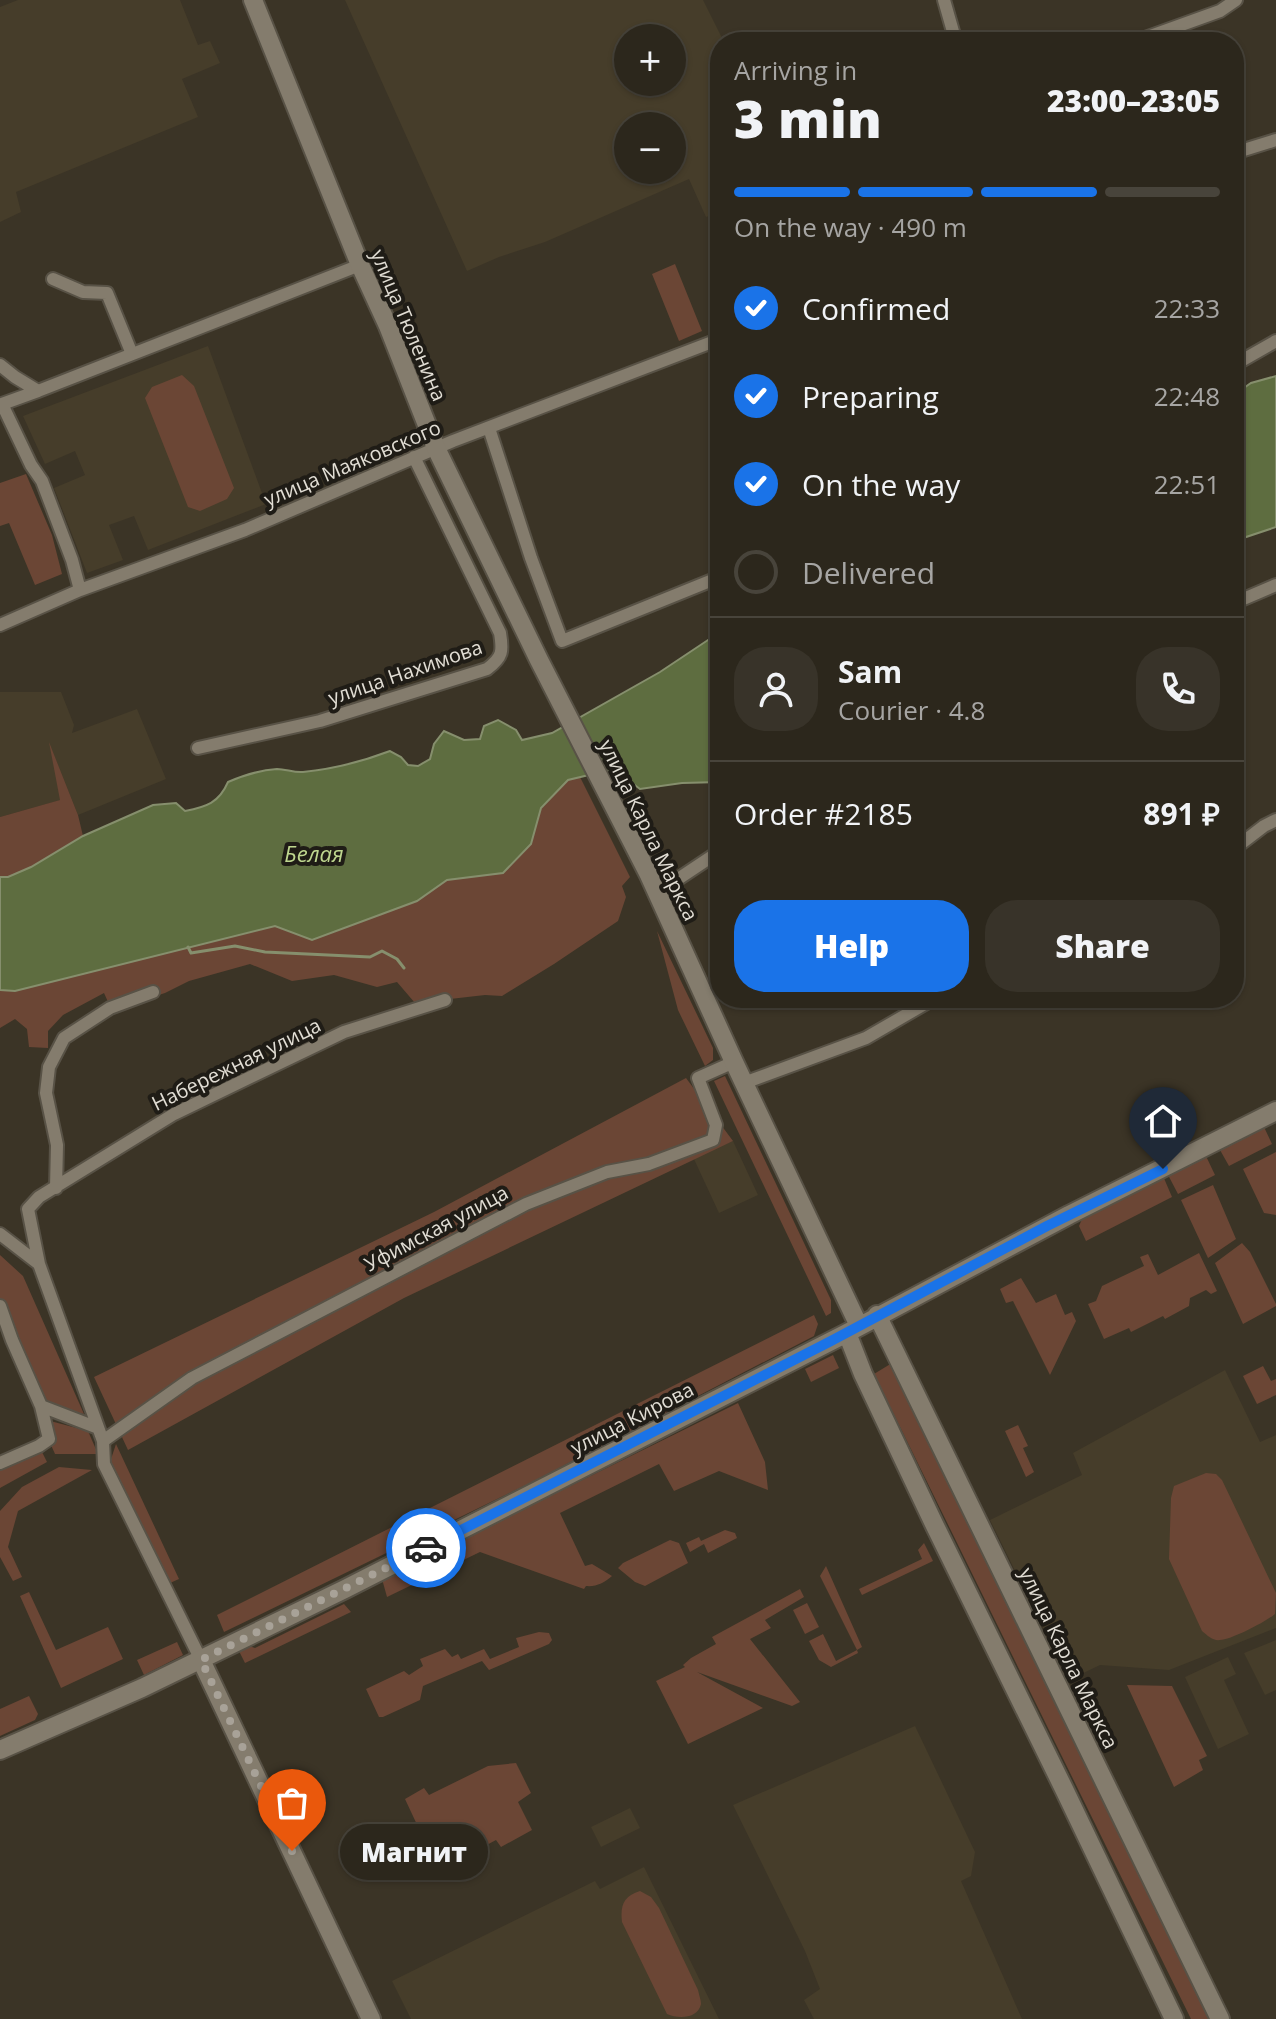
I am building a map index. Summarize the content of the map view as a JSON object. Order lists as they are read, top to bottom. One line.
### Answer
{"streets":{"main road":["улица Тюленина","улица Карла Маркса","улица Кирова"],"street":["улица Маяковского","улица Нахимова","Набережная улица","Уфимская улица"]},"crossings":[["улица Тюленина","улица Маяковского"],["улица Тюленина","улица Карла Маркса"],["улица Маяковского","улица Нахимова"],["улица Карла Маркса","Уфимская улица"],["улица Карла Маркса","улица Кирова"]],"water":["Белая"],"places":["Магнит"],"page":{"map_buttons":["+","−"],"heading":["3 min","Arriving in","23:00–23:05"],"panel":["Sam","Courier · 4.8","Order #2185","891 ₽"],"bar":"On the way · 490 m","list":[["Confirmed","22:33"],["Preparing","22:48"],["On the way","22:51"],"Delivered"],"buttons":["Help","Share"],"bubble":"Магнит"}}
